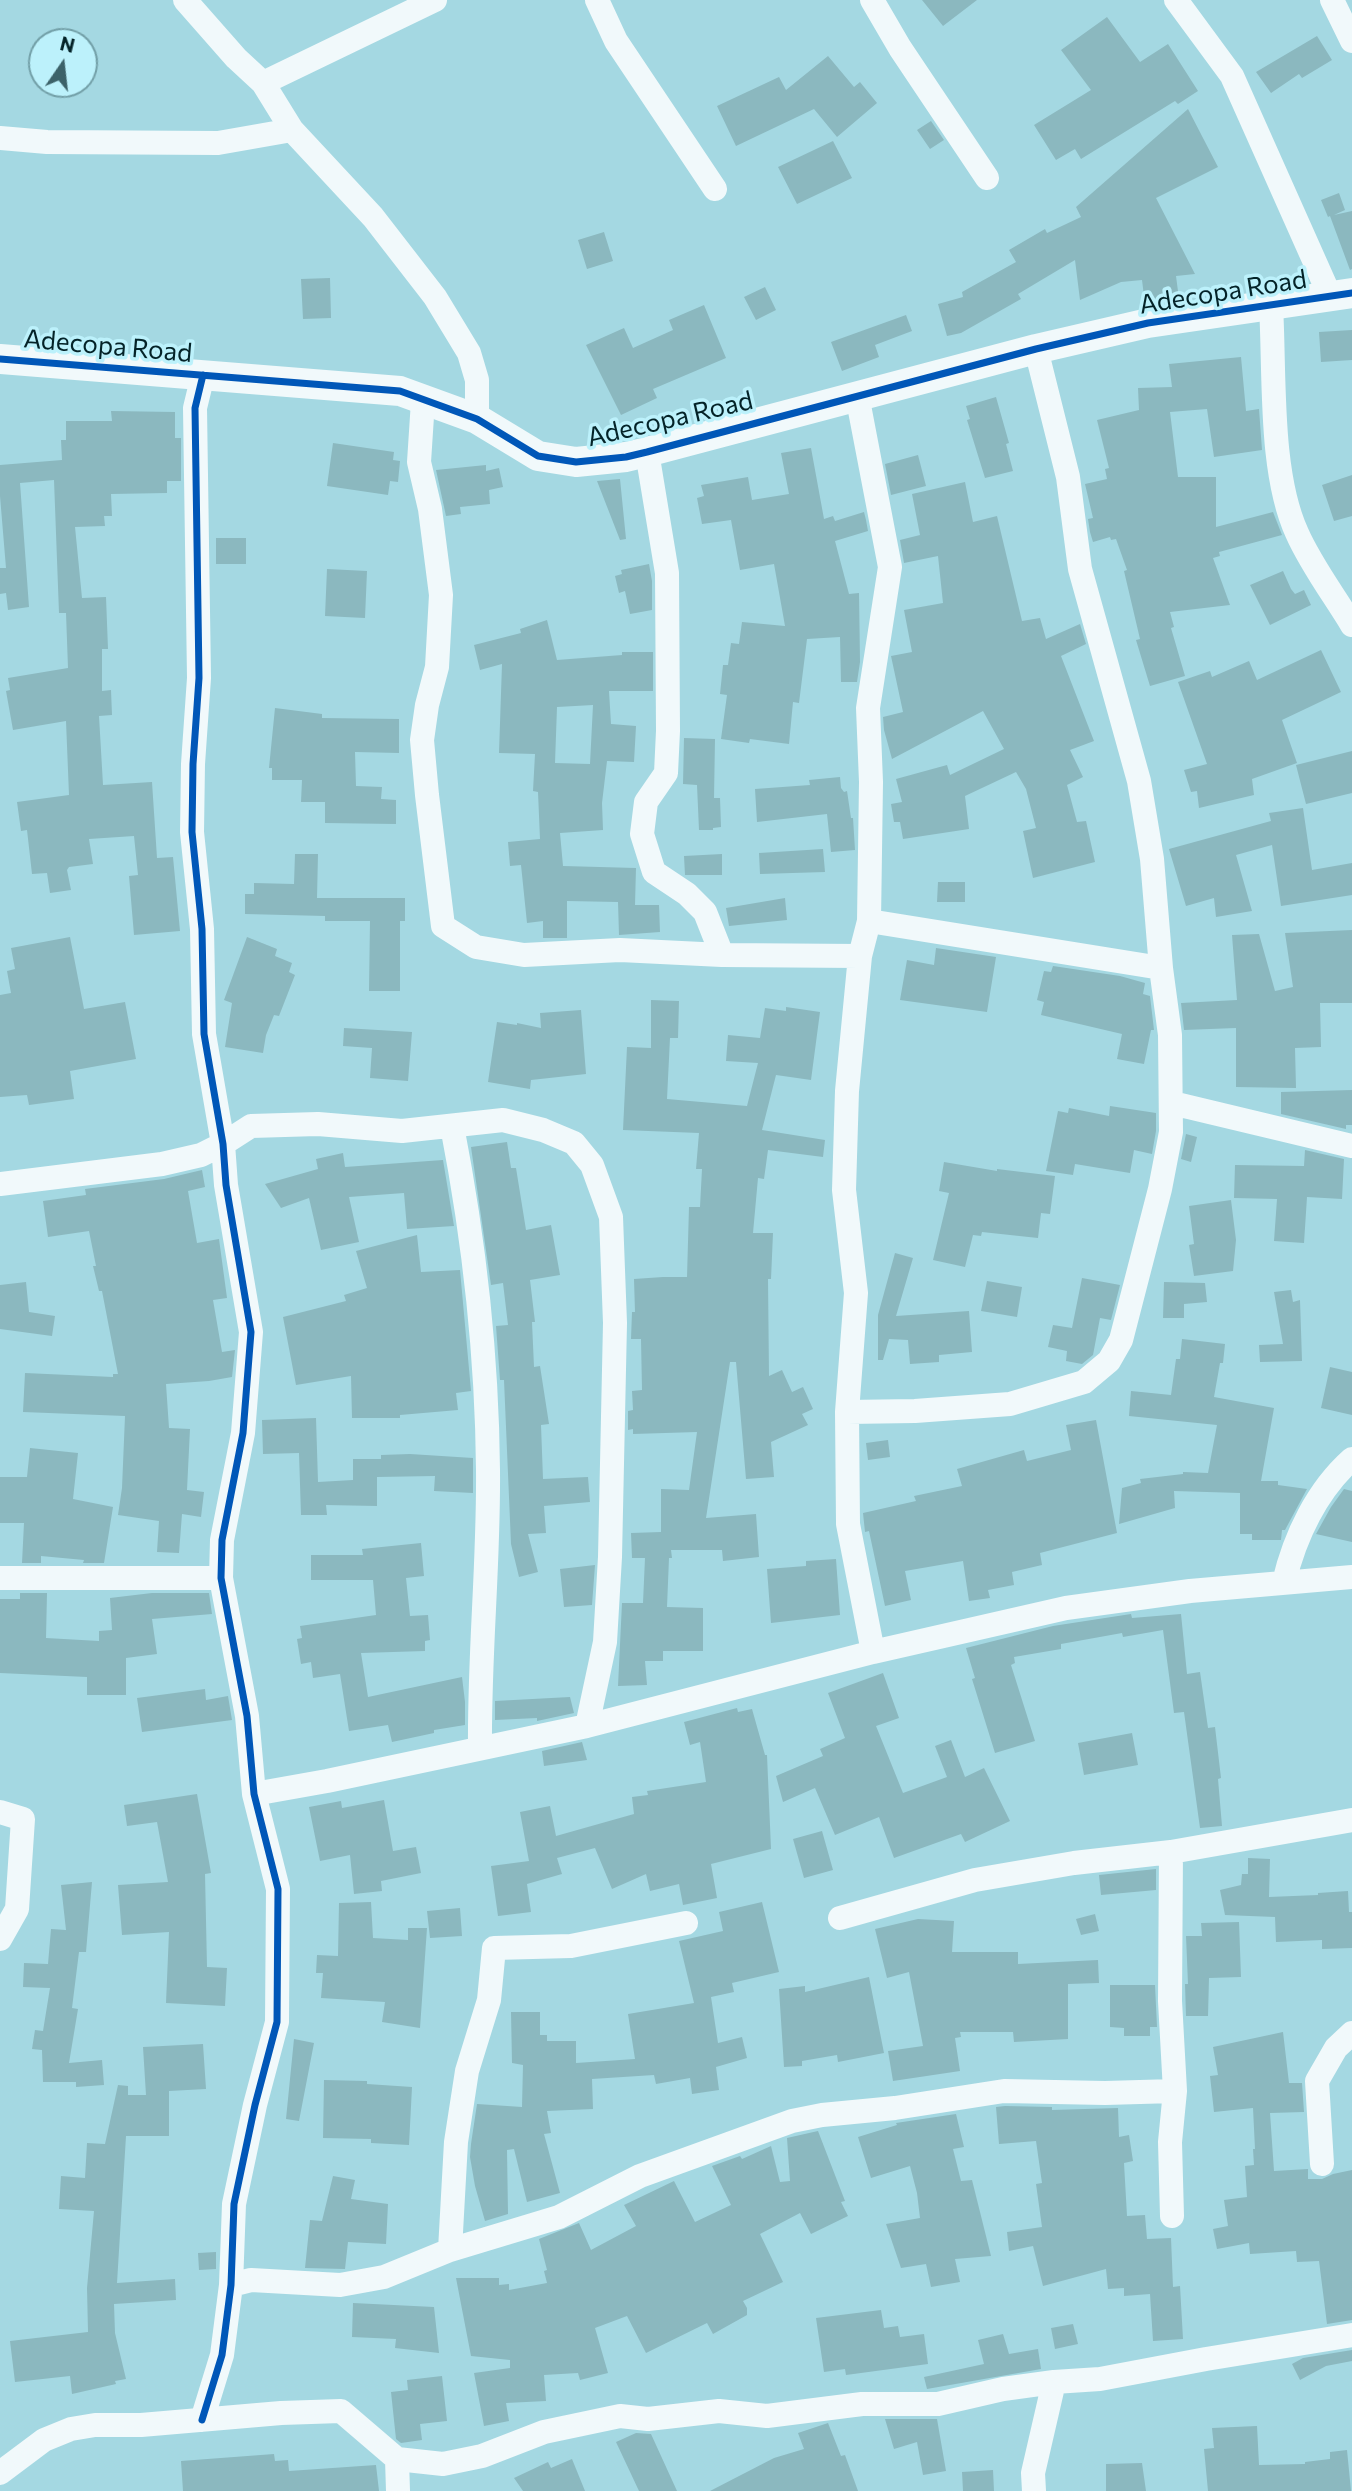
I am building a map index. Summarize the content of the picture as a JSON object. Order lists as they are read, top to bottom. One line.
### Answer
{"streets":{"street":["Adecopa Road"]},"north":"top"}
